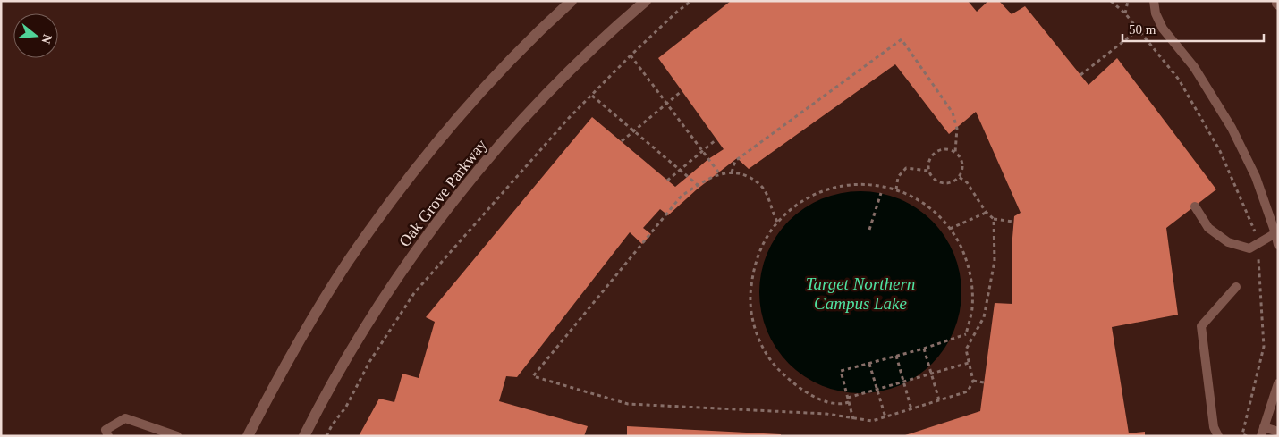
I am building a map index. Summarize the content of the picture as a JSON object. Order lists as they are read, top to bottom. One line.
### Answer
{"streets":{"street":["Oak Grove Parkway"]},"water":["Target Northern Campus Lake"],"scale_bar":"50 m","north":"right"}
